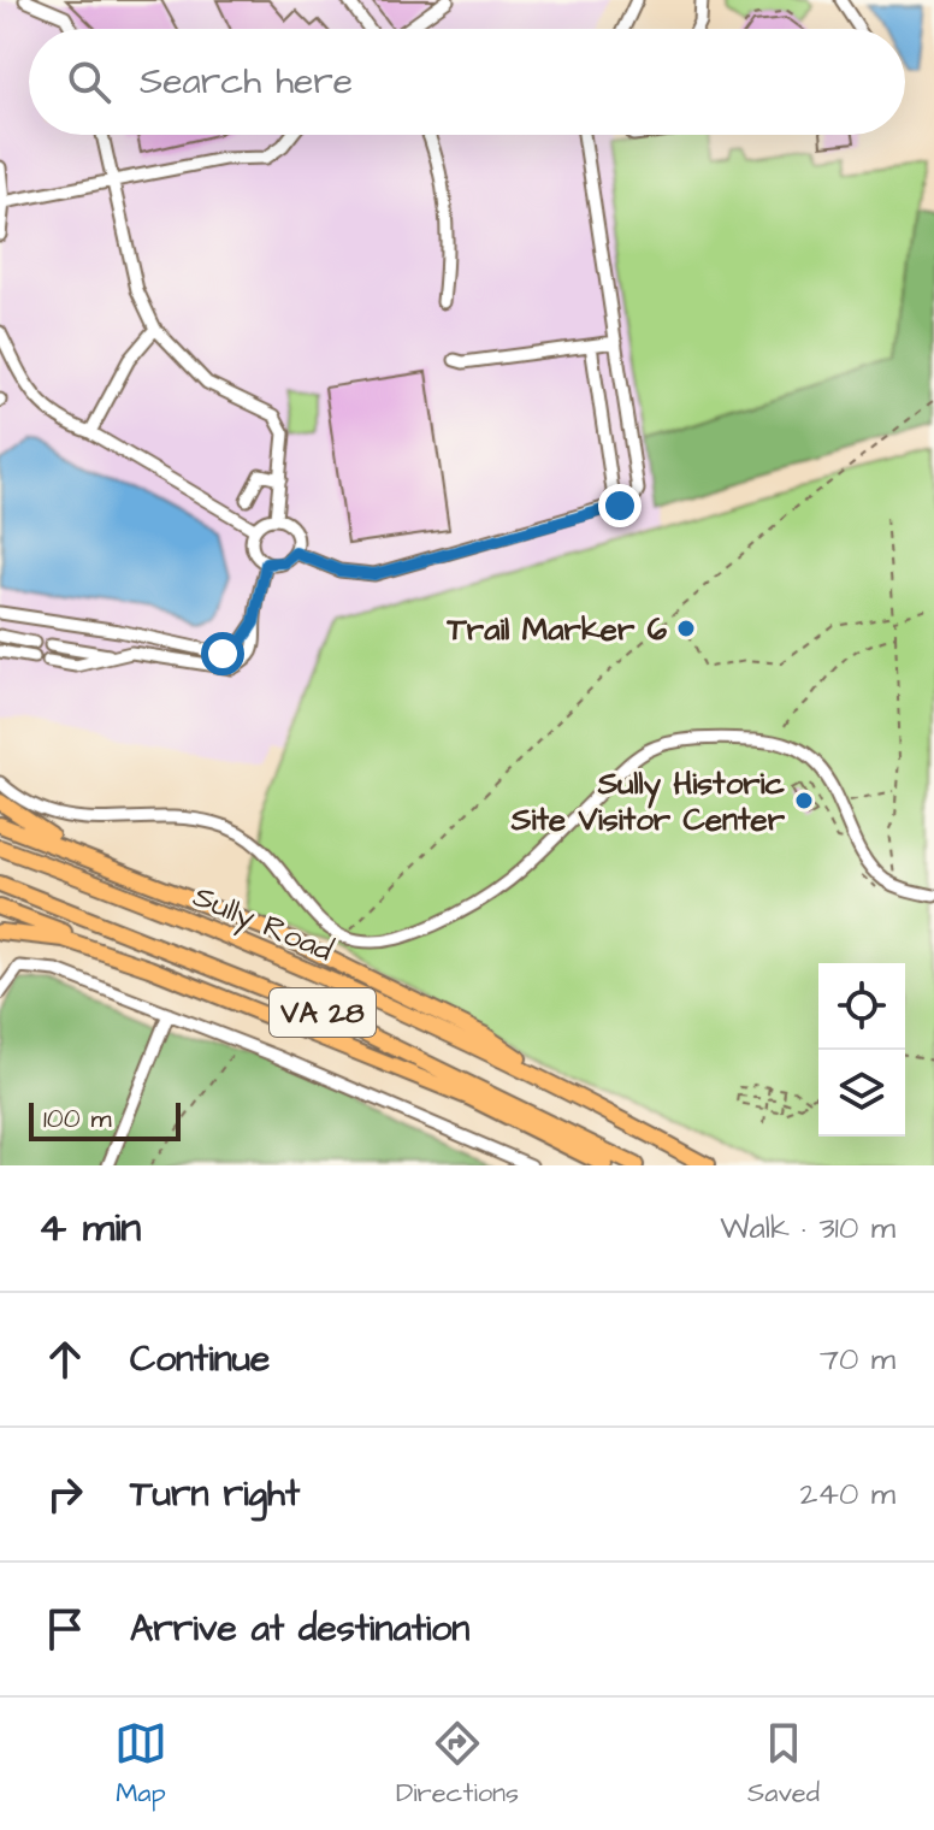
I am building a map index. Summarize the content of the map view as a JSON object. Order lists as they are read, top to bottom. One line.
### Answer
{"streets":{"highway":["Sully Road","VA 28"]},"places":["Trail Marker 6","Sully Historic Site Visitor Center"],"scale_bar":"100 m","page":{"search":"Search here","scale":"100 m","heading":["4 min","Walk · 310 m"],"list":[["Continue","70 m"],["Turn right","240 m"],"Arrive at destination"],"nav":["Map","Directions","Saved"]}}
